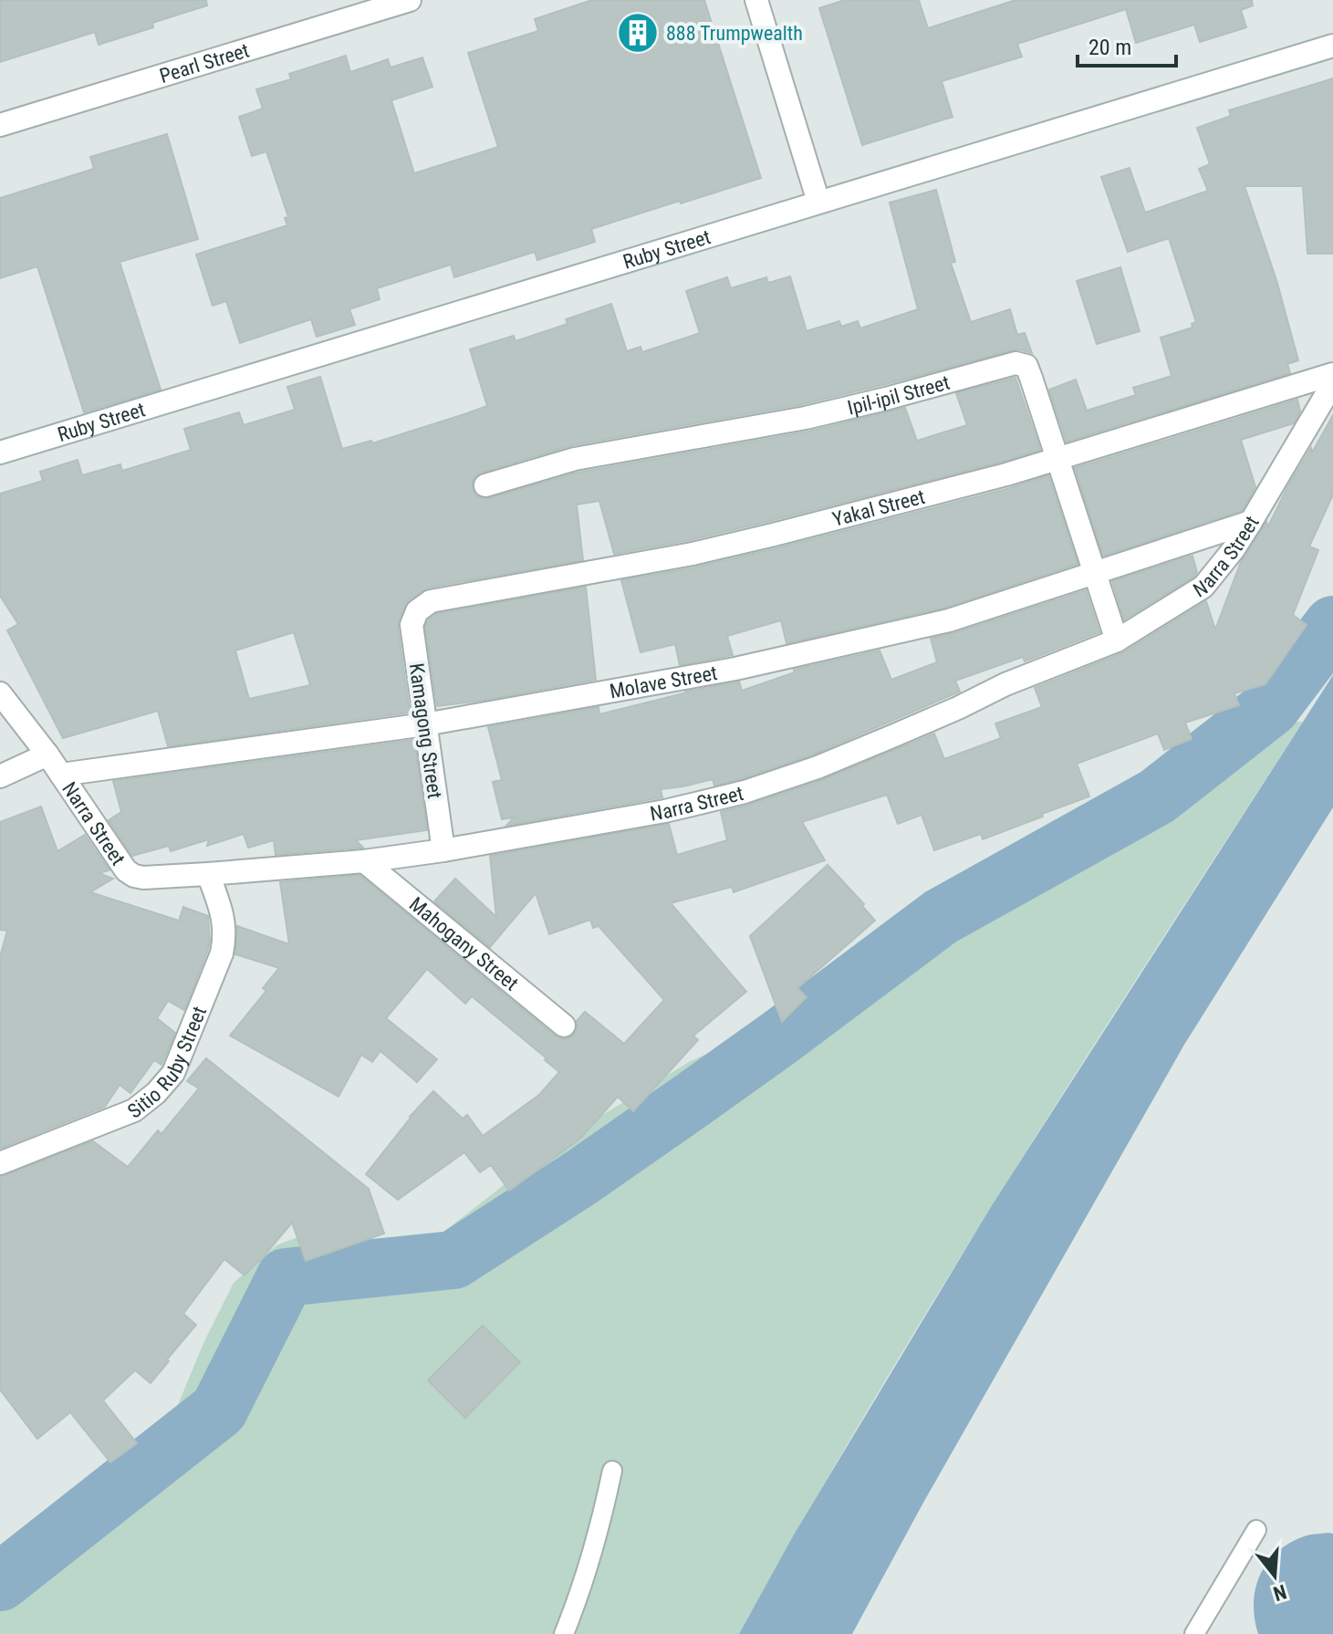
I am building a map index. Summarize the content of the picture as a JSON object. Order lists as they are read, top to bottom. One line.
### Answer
{"streets":{"street":["Pearl Street","Ruby Street","Ipil-ipil Street","Yakal Street","Narra Street","Molave Street","Kamagong Street","Mahogany Street","Sitio Ruby Street"]},"crossings":[["Ipil-ipil Street","Yakal Street"],["Ipil-ipil Street","Narra Street"],["Ipil-ipil Street","Molave Street"],["Yakal Street","Kamagong Street"],["Narra Street","Molave Street"],["Narra Street","Kamagong Street"],["Narra Street","Mahogany Street"],["Narra Street","Sitio Ruby Street"],["Molave Street","Kamagong Street"]],"places":{"building":["888 Trumpwealth"]},"scale_bar":"20 m","north":"bottom"}
